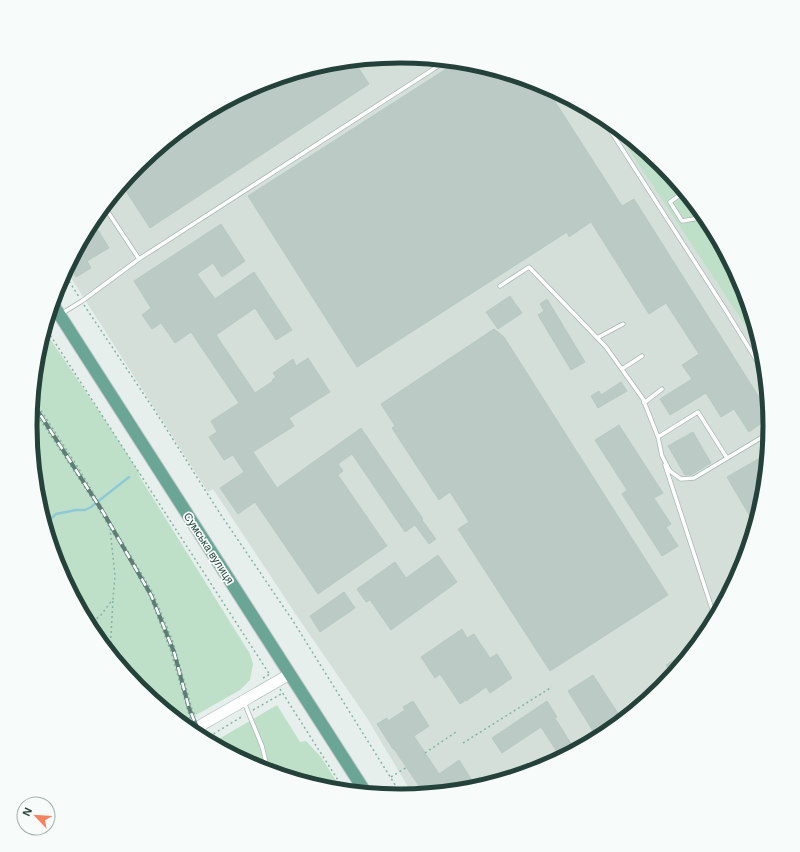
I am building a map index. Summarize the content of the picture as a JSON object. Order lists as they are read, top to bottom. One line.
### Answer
{"streets":{"main road":["Сумська вулиця"]},"north":"top left"}
